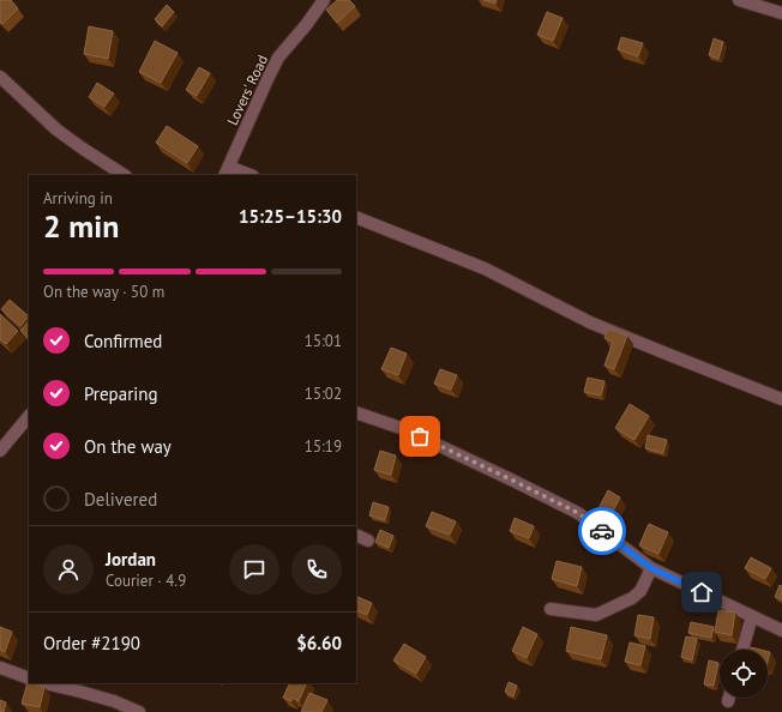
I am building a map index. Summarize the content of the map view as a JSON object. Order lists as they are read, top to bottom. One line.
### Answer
{"streets":{"street":["Lovers' Road"]},"page":{"heading":["2 min","Arriving in","15:25–15:30"],"panel":["Jordan","Courier · 4.9","Order #2190","$6.60"],"bar":"On the way · 50 m","list":[["Confirmed","15:01"],["Preparing","15:02"],["On the way","15:19"],"Delivered"]}}
